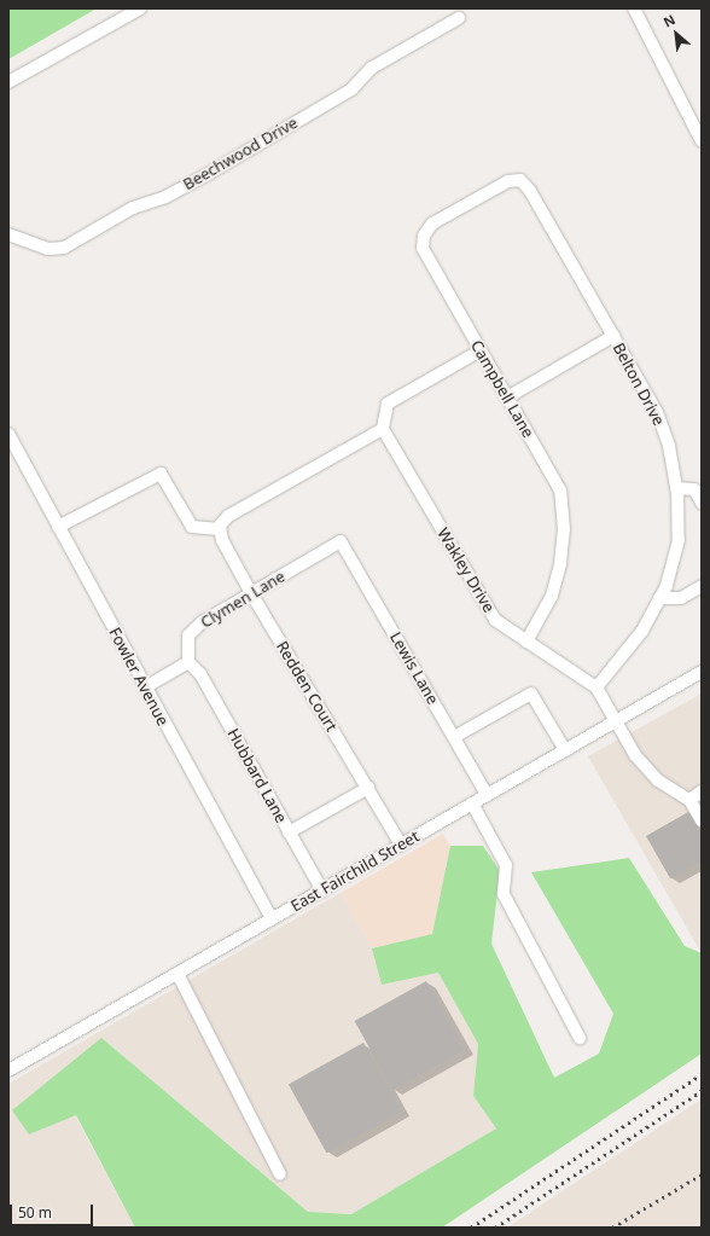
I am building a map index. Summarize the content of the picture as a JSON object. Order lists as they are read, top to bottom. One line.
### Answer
{"streets":{"street":["Beechwood Drive","Belton Drive","Campbell Lane","Wakley Drive","Clymen Lane","Lewis Lane","Fowler Avenue","Redden Court","Hubbard Lane","East Fairchild Street"]},"crossings":[["Belton Drive","Campbell Lane"],["Belton Drive","Wakley Drive"],["Campbell Lane","Wakley Drive"],["Wakley Drive","East Fairchild Street"],["Clymen Lane","Lewis Lane"],["Clymen Lane","Redden Court"],["Clymen Lane","Hubbard Lane"],["Lewis Lane","East Fairchild Street"],["Fowler Avenue","East Fairchild Street"],["Redden Court","East Fairchild Street"],["Hubbard Lane","East Fairchild Street"]],"scale_bar":"50 m","north":"top left"}
